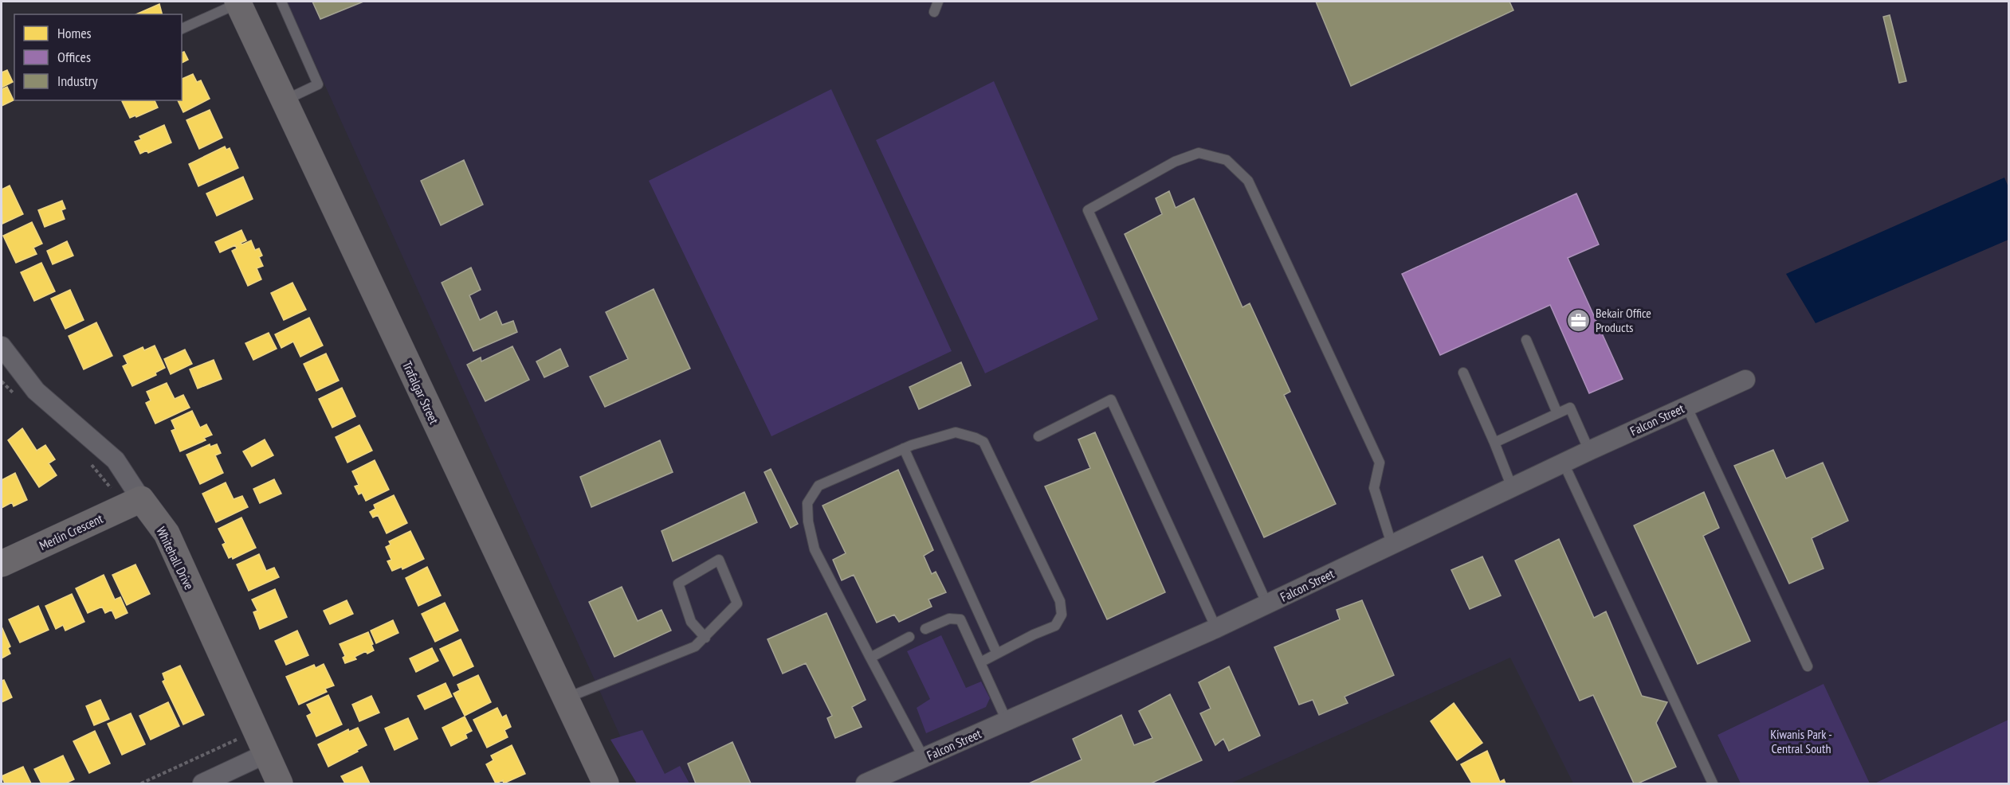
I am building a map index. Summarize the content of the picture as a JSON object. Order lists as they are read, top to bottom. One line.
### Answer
{"streets":{"main road":["Trafalgar Street","Merlin Crescent","Whitehall Drive"],"street":["Falcon Street"]},"crossings":[["Merlin Crescent","Whitehall Drive"]],"parks":["Kiwanis Park - Central South"],"places":{"office":["Bekair Office Products"]},"legend":["Homes","Offices","Industry"]}
